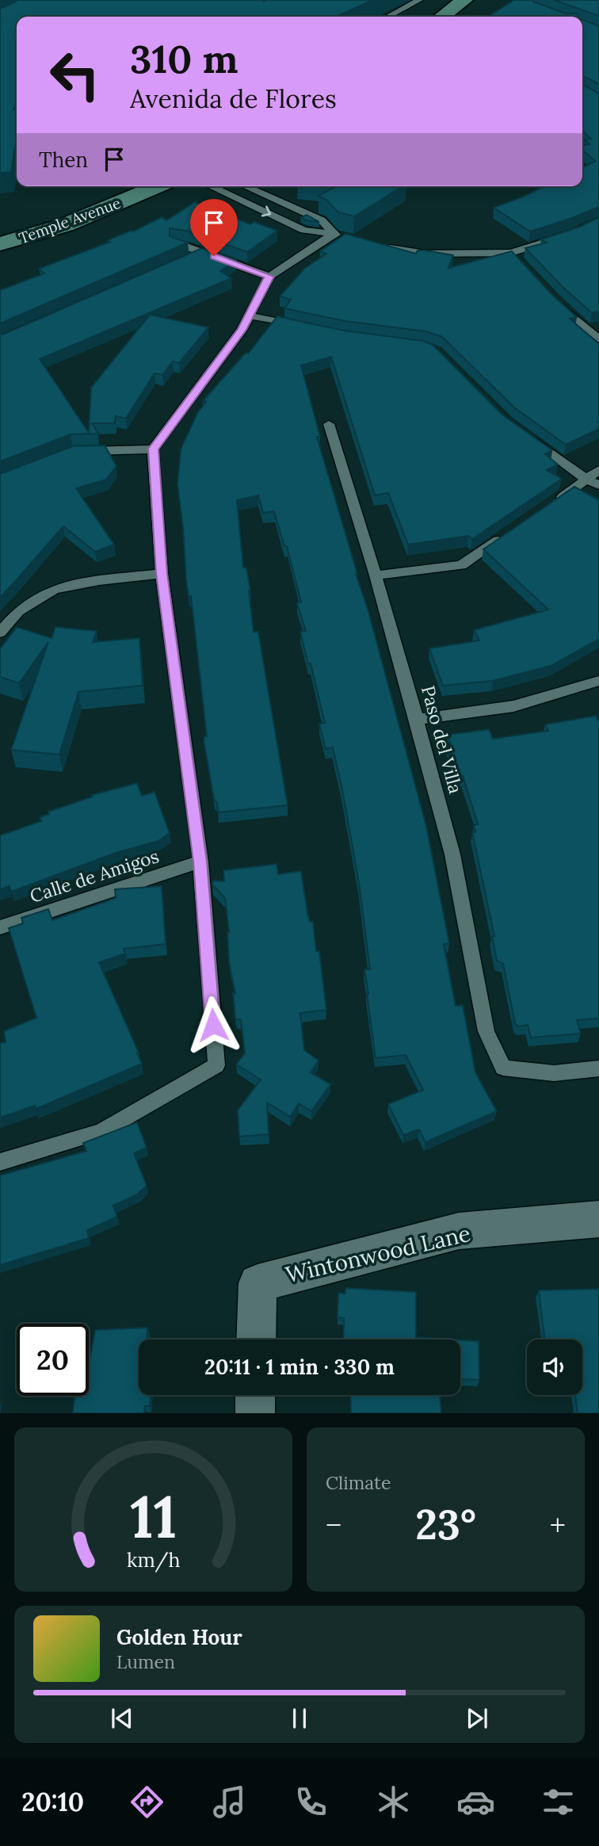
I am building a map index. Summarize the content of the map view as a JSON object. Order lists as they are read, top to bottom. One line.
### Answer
{"streets":{"main road":["Temple Avenue"],"street":["Wintonwood Lane"],"lane":["Paso del Villa","Calle de Amigos"]},"page":{"turn":["310 m","Avenida de Flores"],"then":"Then","limit":"20","trip":"20:11 · 1 min · 330 m","tile":"Climate","heat":["−","23°","+"],"song":["Golden Hour","Lumen"],"tabs":"20:10","gauge":["11","km/h"]}}
